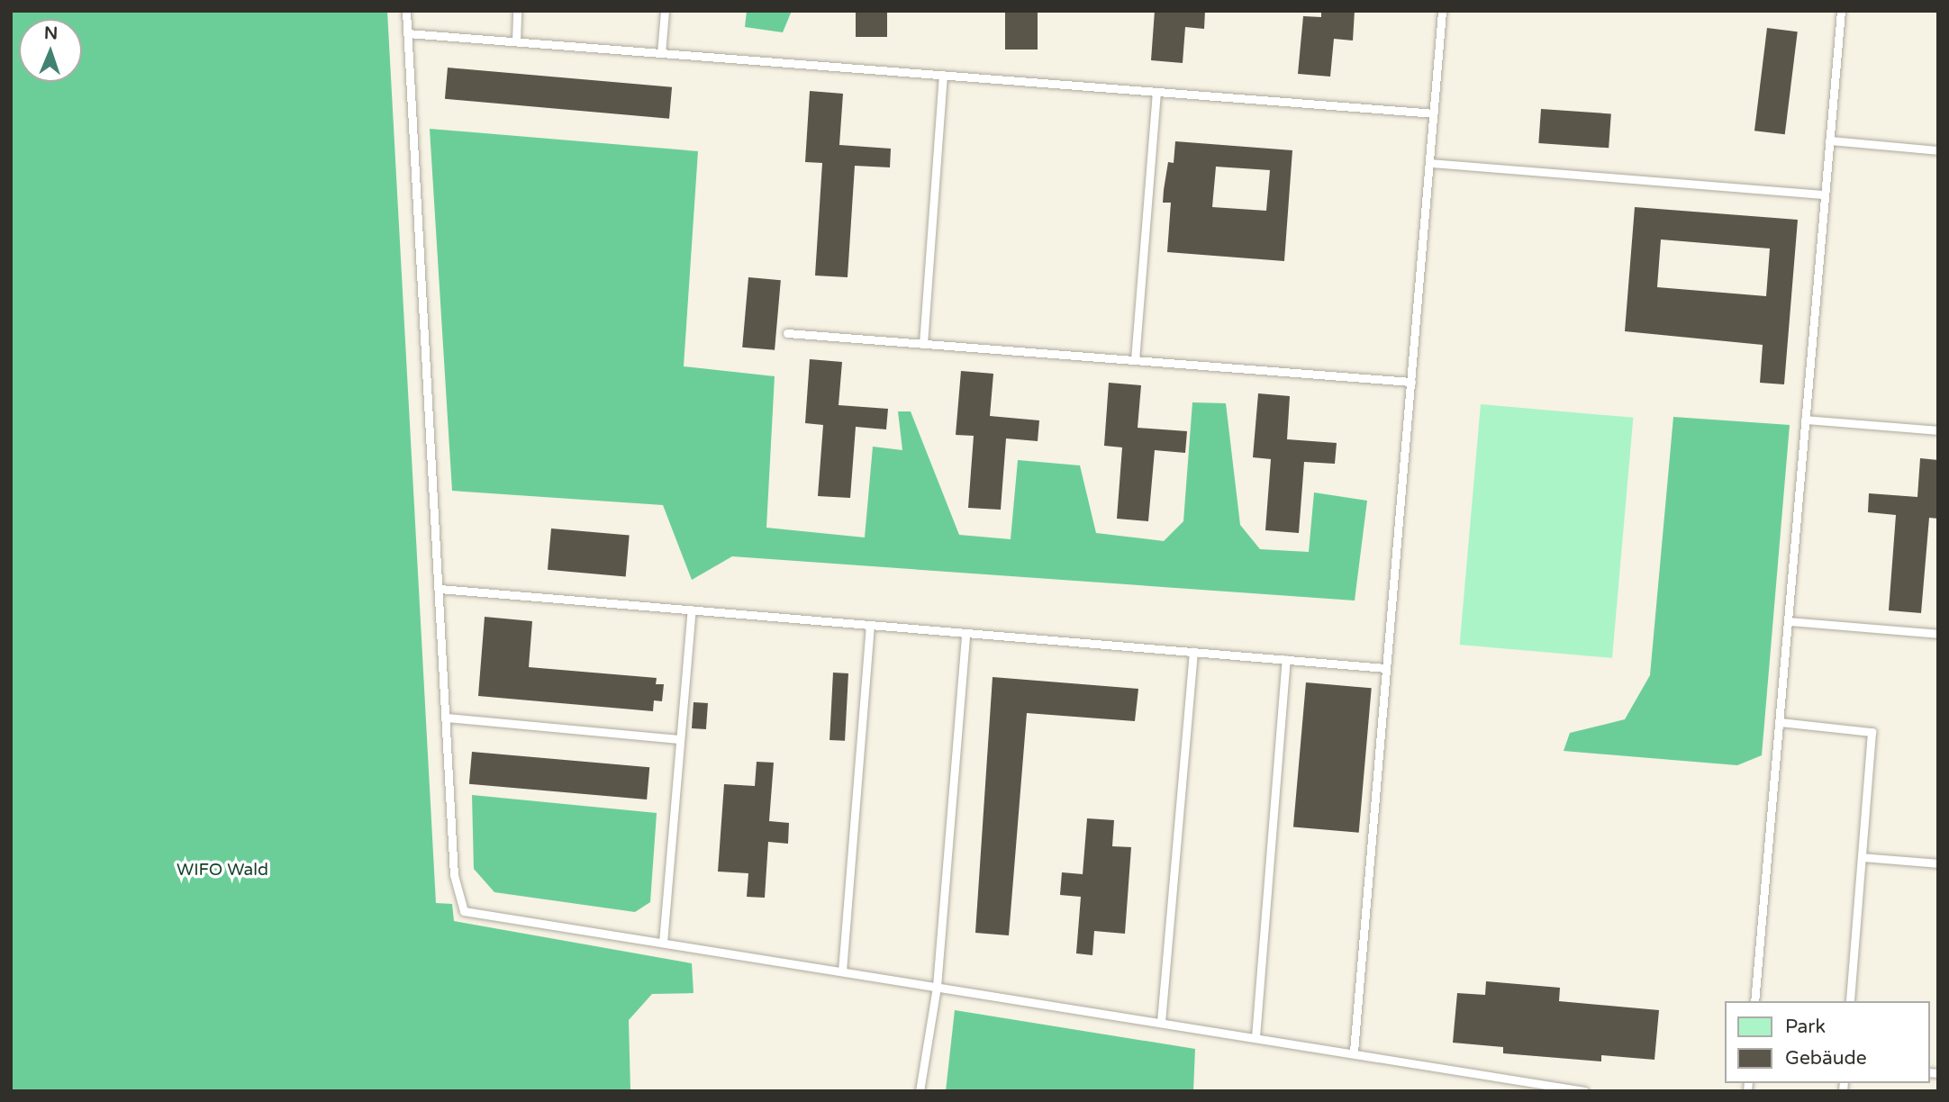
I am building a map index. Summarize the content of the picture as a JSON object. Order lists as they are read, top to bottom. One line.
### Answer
{"parks":["WIFO Wald"],"legend":["Park","Gebäude"],"north":"top"}
